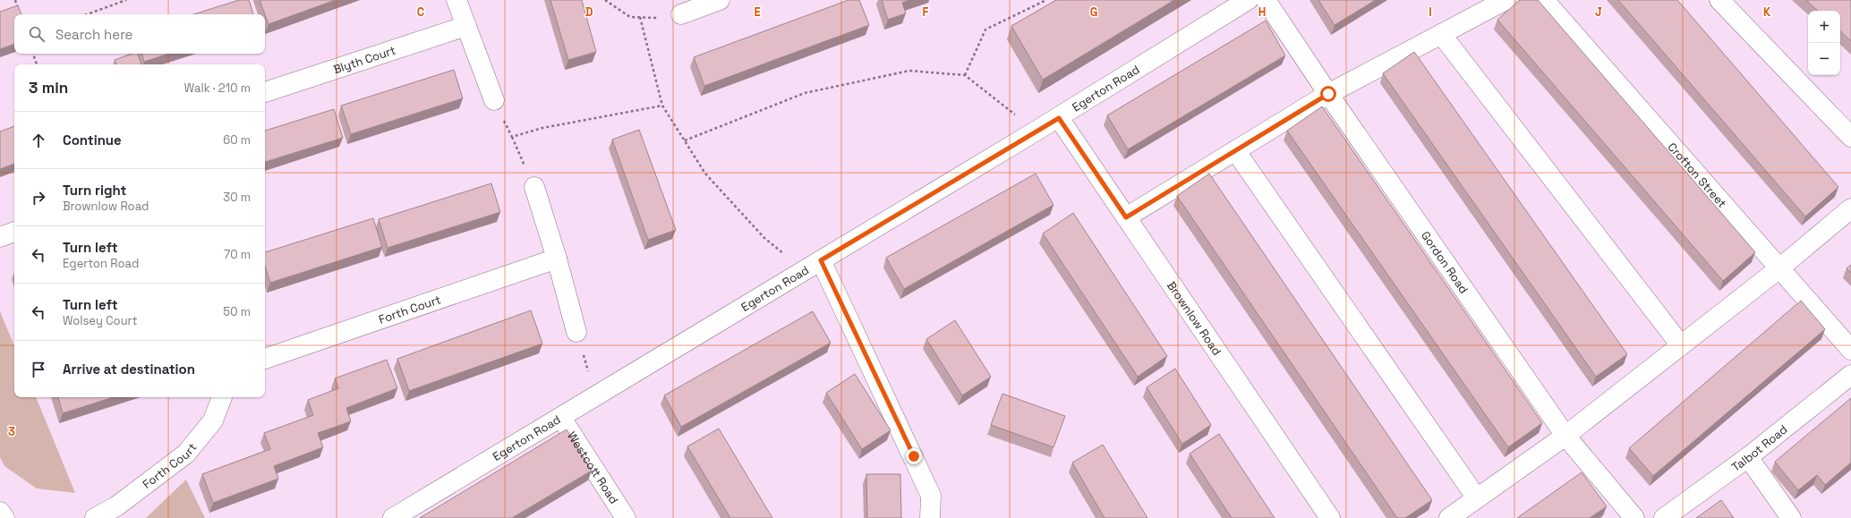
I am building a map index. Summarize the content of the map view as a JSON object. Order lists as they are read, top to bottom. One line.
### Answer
{"streets":{"street":["Blyth Court","Egerton Road","Crofton Street","Gordon Road","Forth Court","Brownlow Road","Talbot Road","Westcott Road"]},"crossings":[["Egerton Road","Brownlow Road"],["Egerton Road","Westcott Road"]],"page":{"map_buttons":["+","−"],"search":"Search here","heading":["3 min","Walk · 210 m"],"list":[["Continue","60 m"],["Turn right","Brownlow Road","30 m"],["Turn left","Egerton Road","70 m"],["Turn left","Wolsey Court","50 m"],"Arrive at destination"]},"grid":{"columns":["C","D","E","F","G","H","I","J","K"],"rows":["3"]}}
